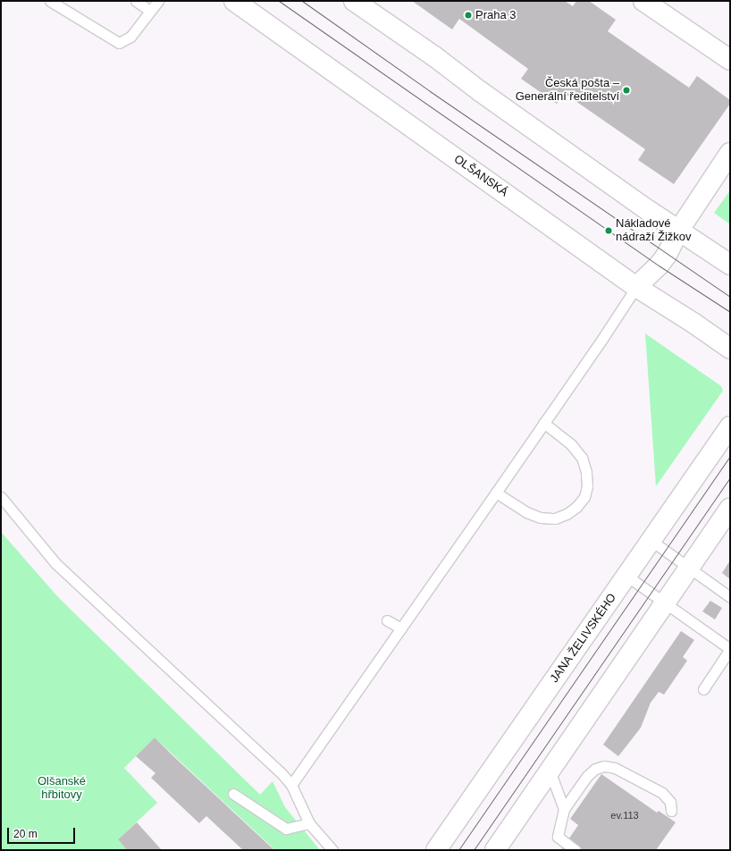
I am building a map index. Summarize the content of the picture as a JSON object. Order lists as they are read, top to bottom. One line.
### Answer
{"streets":{"street":["OLŠANSKÁ","JANA ŽELIVSKÉHO"]},"parks":["Olšanské hřbitovy"],"places":["Praha 3","Česká pošta – Generální ředitelství","Nákladové nádraží Žižkov"],"house_numbers":["ev.113"],"scale_bar":"20 m"}
